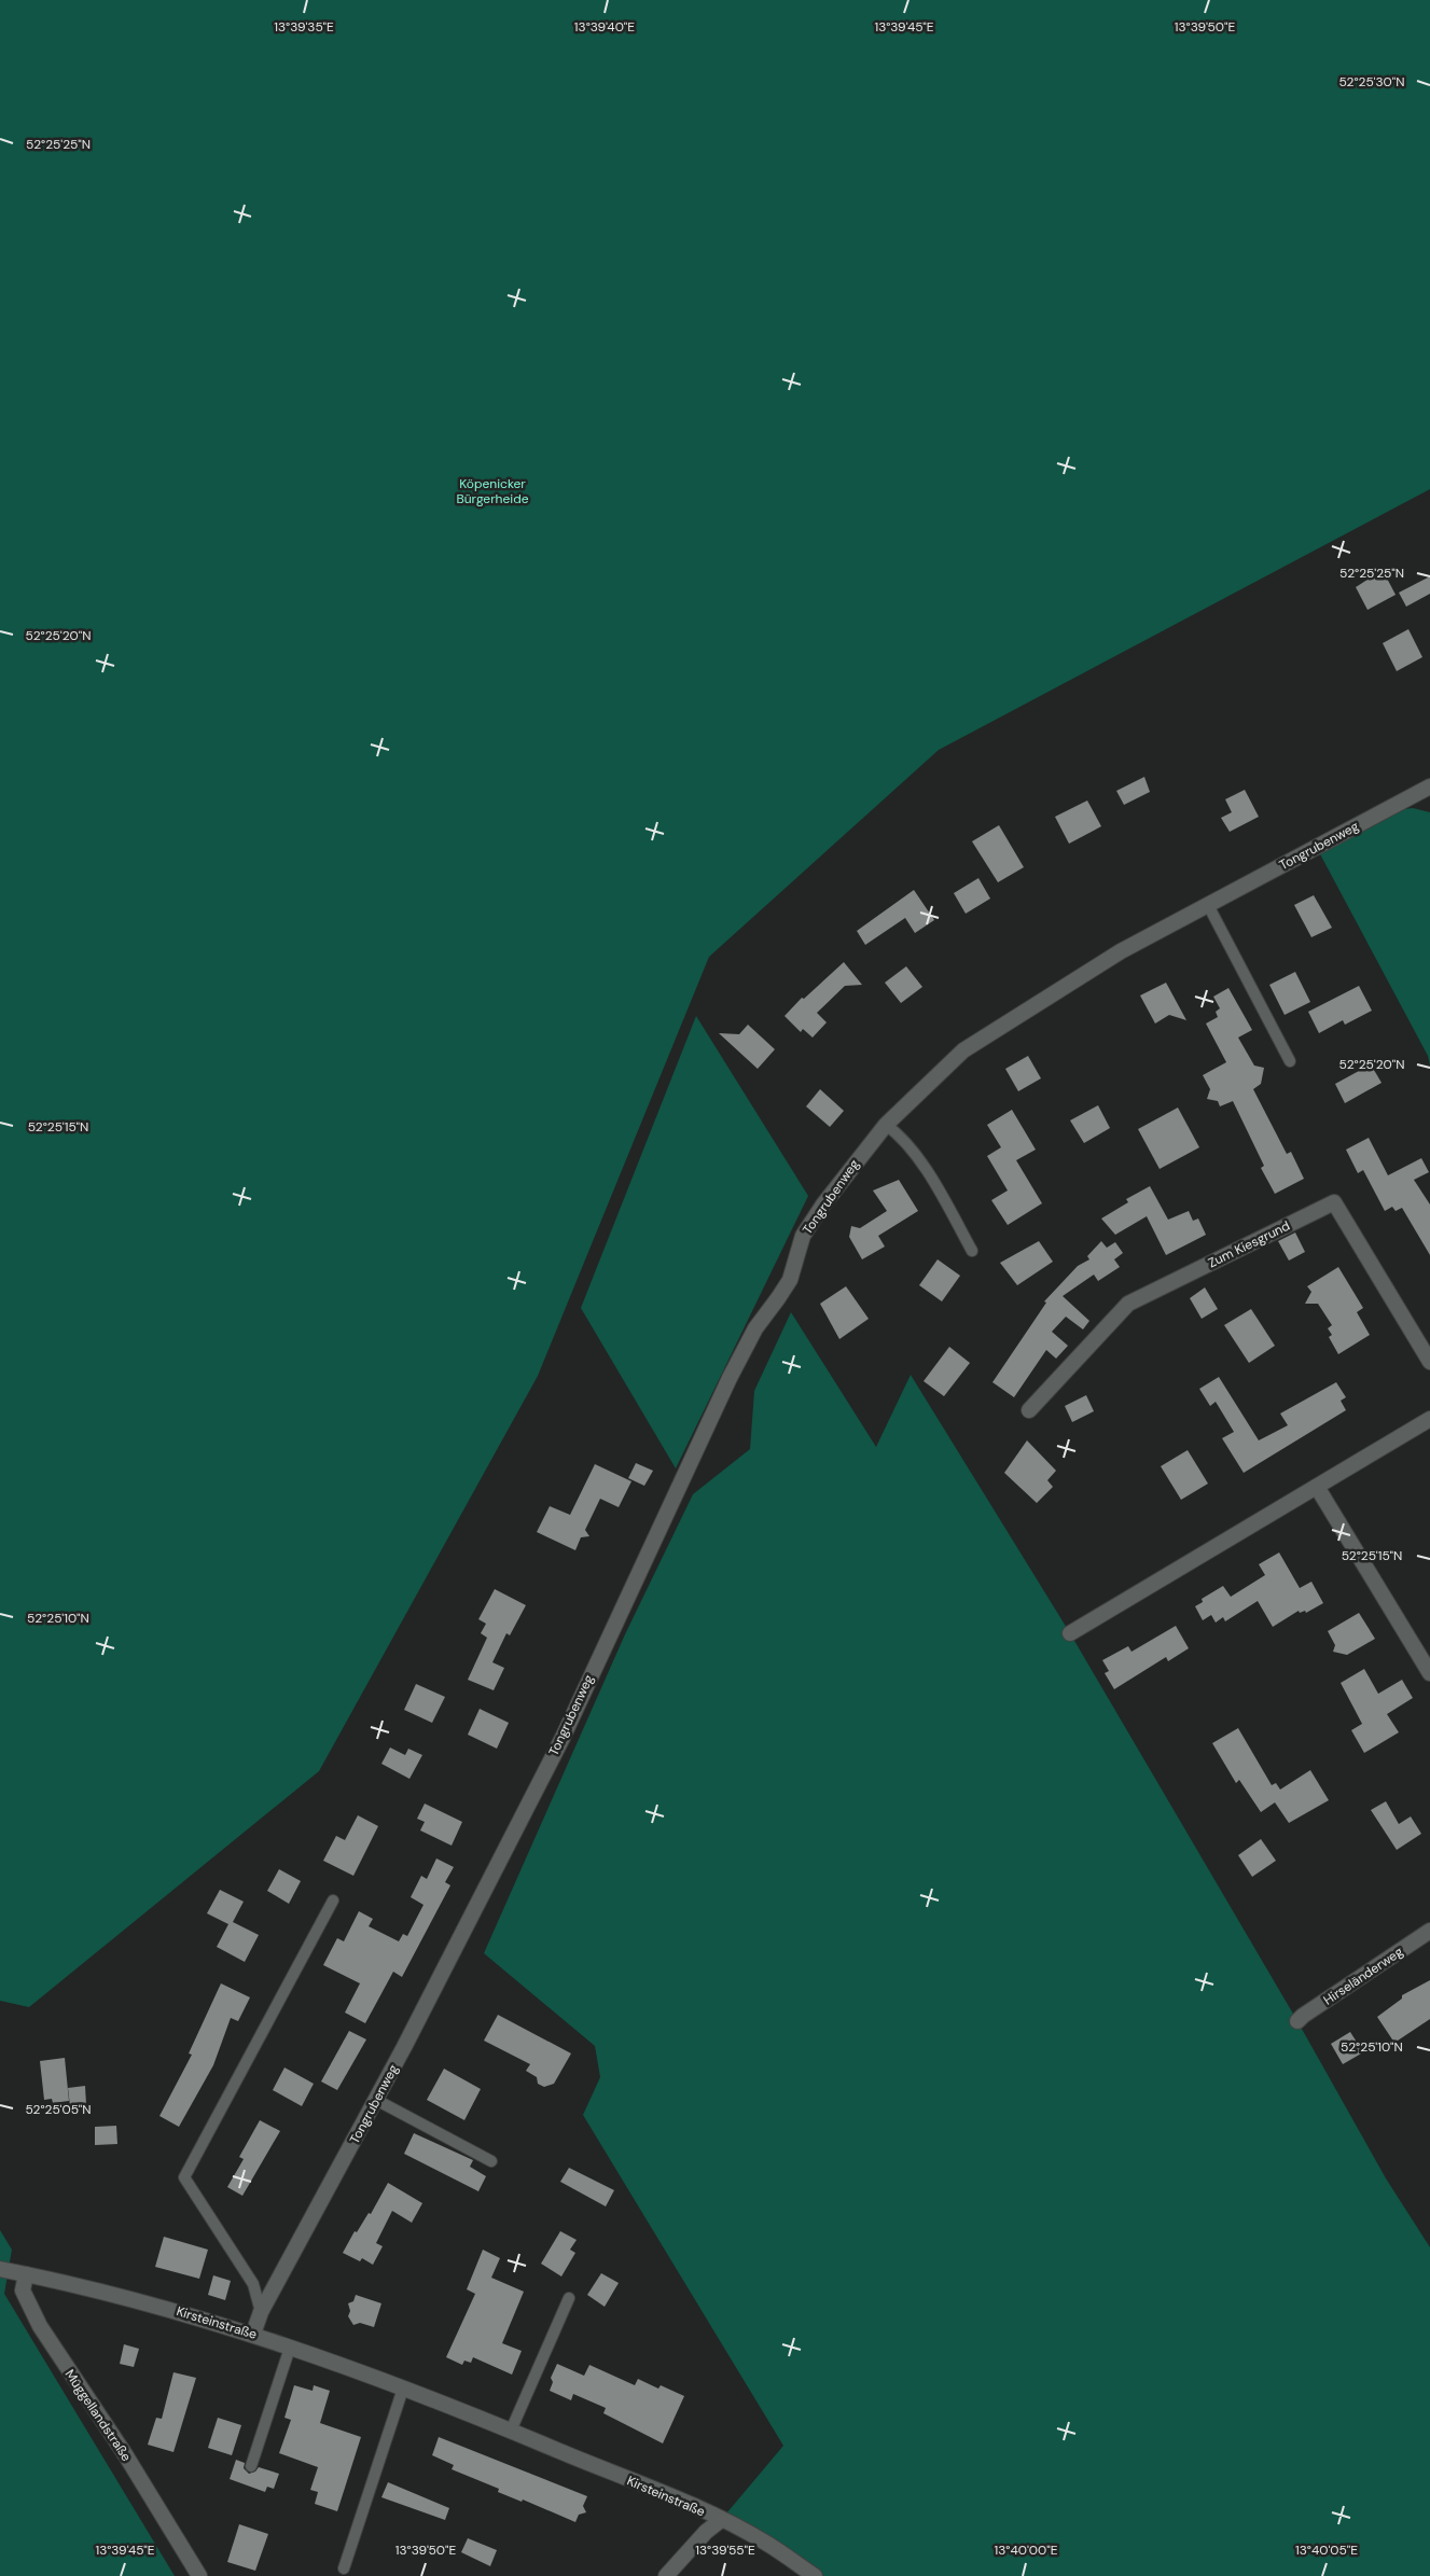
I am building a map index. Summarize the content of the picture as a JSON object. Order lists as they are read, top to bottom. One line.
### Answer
{"streets":{"street":["Tongrubenweg","Zum Kiesgrund","Hirseländerweg","Kirsteinstraße","Müggellandstraße"]},"crossings":[["Tongrubenweg","Kirsteinstraße"],["Kirsteinstraße","Müggellandstraße"]],"parks":["Köpenicker Bürgerheide"],"coordinates":["13°39'35\"E","13°39'40\"E","13°39'45\"E","13°39'50\"E","52°25'30\"N","52°25'25\"N","52°25'20\"N","52°25'15\"N","52°25'10\"N","52°25'05\"N","13°39'55\"E","13°40'00\"E","13°40'05\"E"]}
